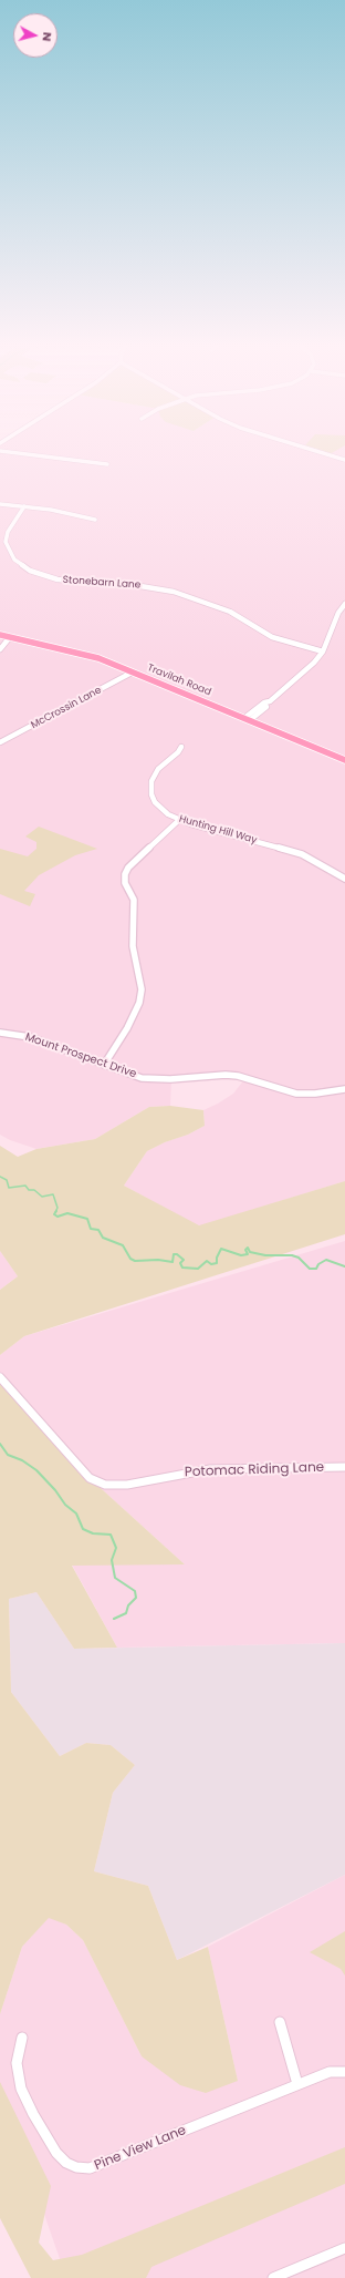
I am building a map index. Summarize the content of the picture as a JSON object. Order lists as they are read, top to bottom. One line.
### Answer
{"streets":{"main road":["Travilah Road"],"street":["Stonebarn Lane","McCrossin Lane","Hunting Hill Way","Mount Prospect Drive","Potomac Riding Lane","Pine View Lane"]},"crossings":[["Travilah Road","McCrossin Lane"]],"north":"right"}
